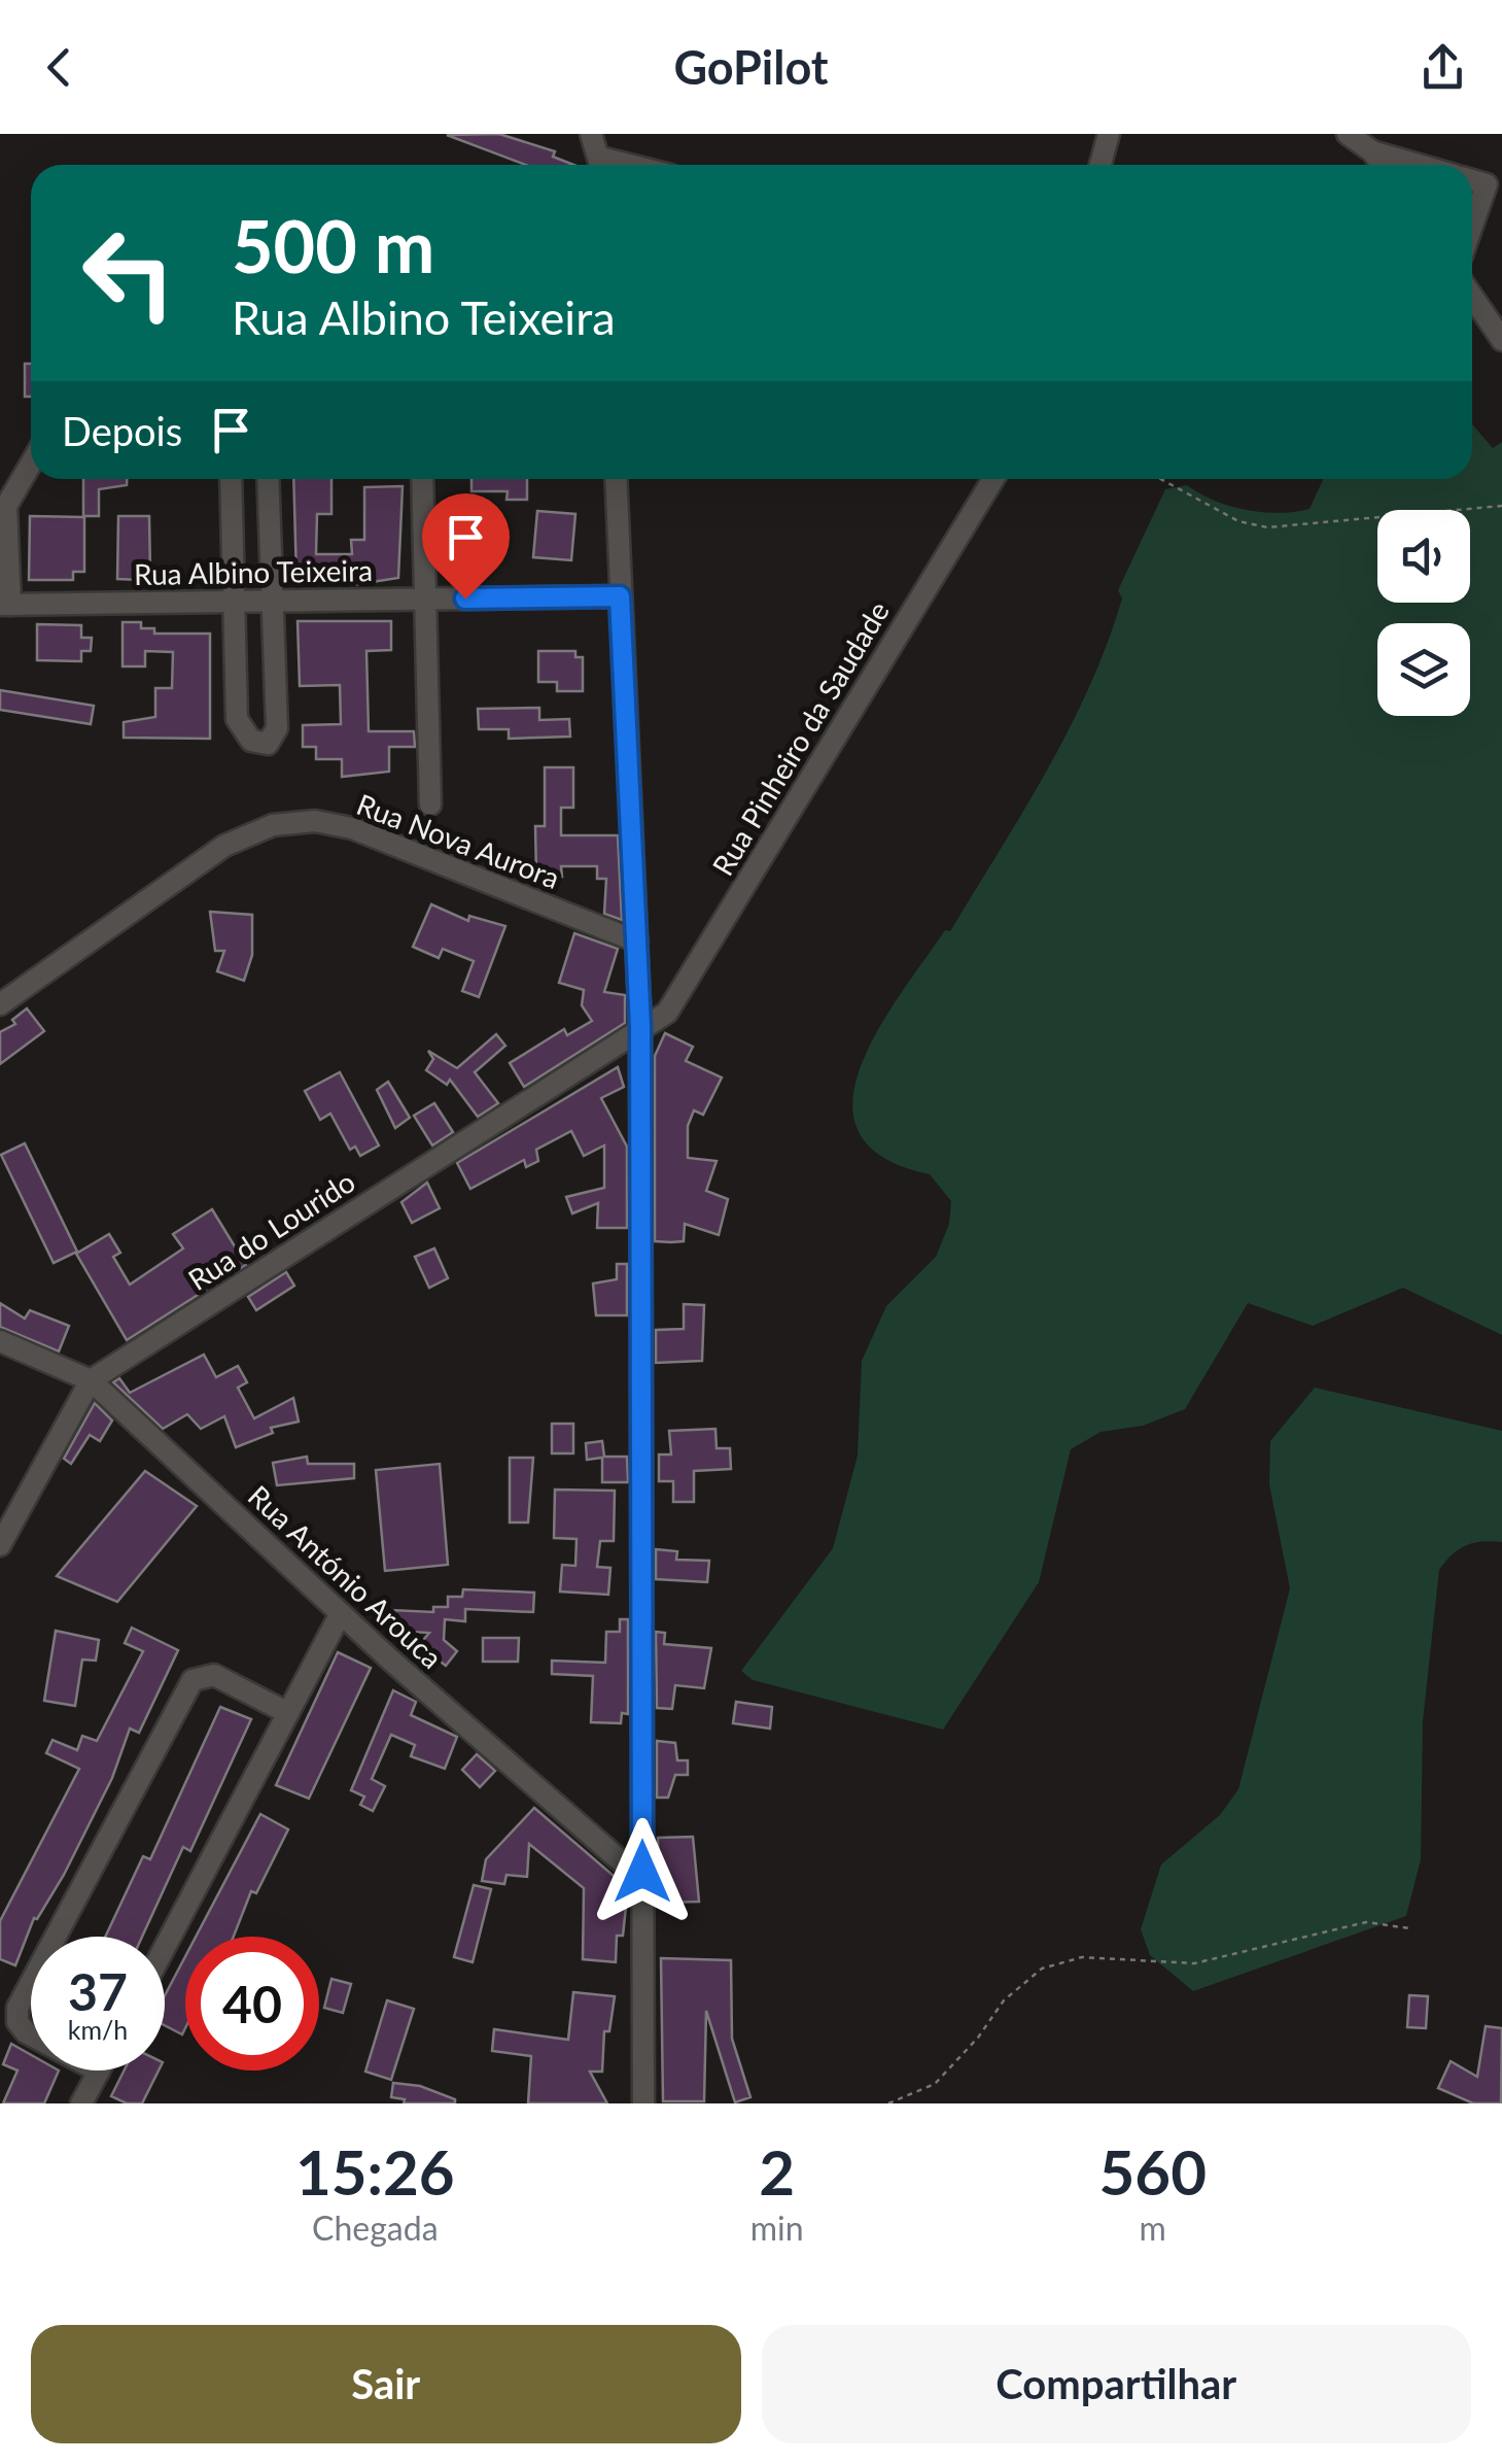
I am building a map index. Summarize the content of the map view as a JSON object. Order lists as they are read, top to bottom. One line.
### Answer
{"streets":{"street":["Rua Albino Teixeira","Rua Pinheiro da Saudade","Rua Nova Aurora","Rua do Lourido","Rua António Arouca"]},"crossings":[["Rua Pinheiro da Saudade","Rua do Lourido"],["Rua do Lourido","Rua António Arouca"]],"page":{"header":"GoPilot","turn":["500 m","Rua Albino Teixeira"],"then":"Depois","speed":"37 km/h","limit":"40","eta":["15:26","Chegada","2","min","560","m"],"buttons":["Sair","Compartilhar"]}}
